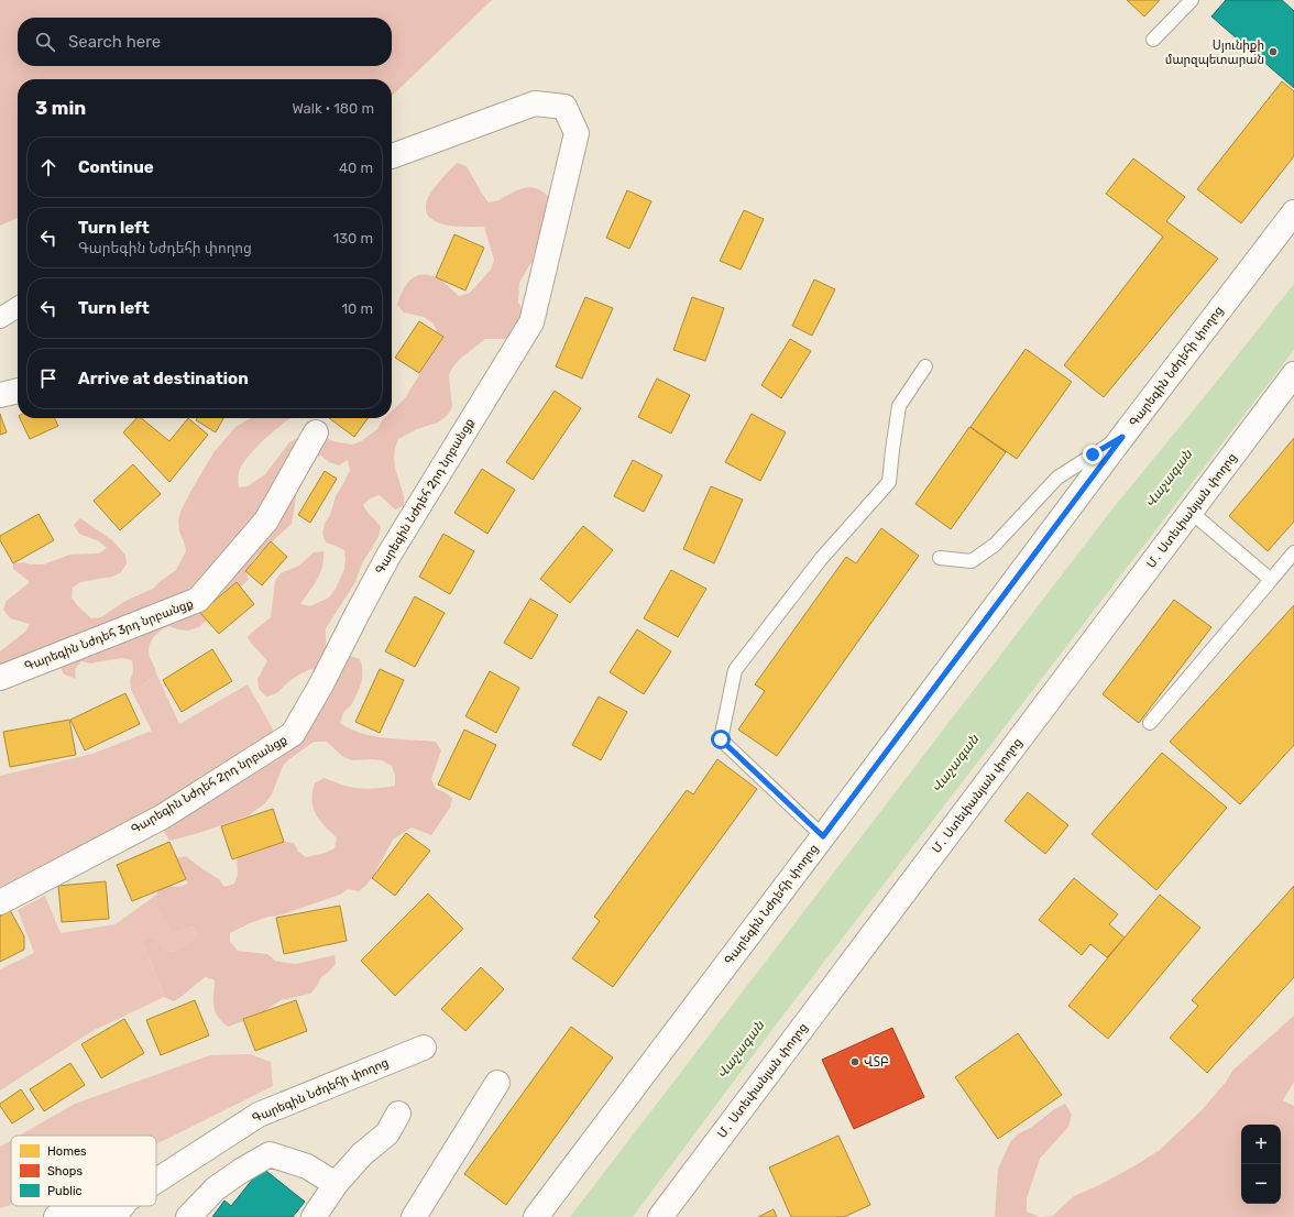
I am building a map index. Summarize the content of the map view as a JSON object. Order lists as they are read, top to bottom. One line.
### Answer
{"streets":{"street":["Գարեգին Նժդեհի փողոց","Գարեգին Նժդեհ 2րդ նրբանցք","Մ․ Ստեփանյան փողոց","Գարեգին Նժդեհ 3րդ նրբանցք"]},"water":["Վաչագան"],"places":["Սյունիքի մարզպետարան","ՎՏԲ"],"legend":["Homes","Shops","Public"],"page":{"search":"Search here","heading":["3 min","Walk · 180 m"],"list":[["Continue","40 m"],["Turn left","Գարեգին Նժդեհի փողոց","130 m"],["Turn left","10 m"],"Arrive at destination"],"map_buttons":["+","−"]}}
